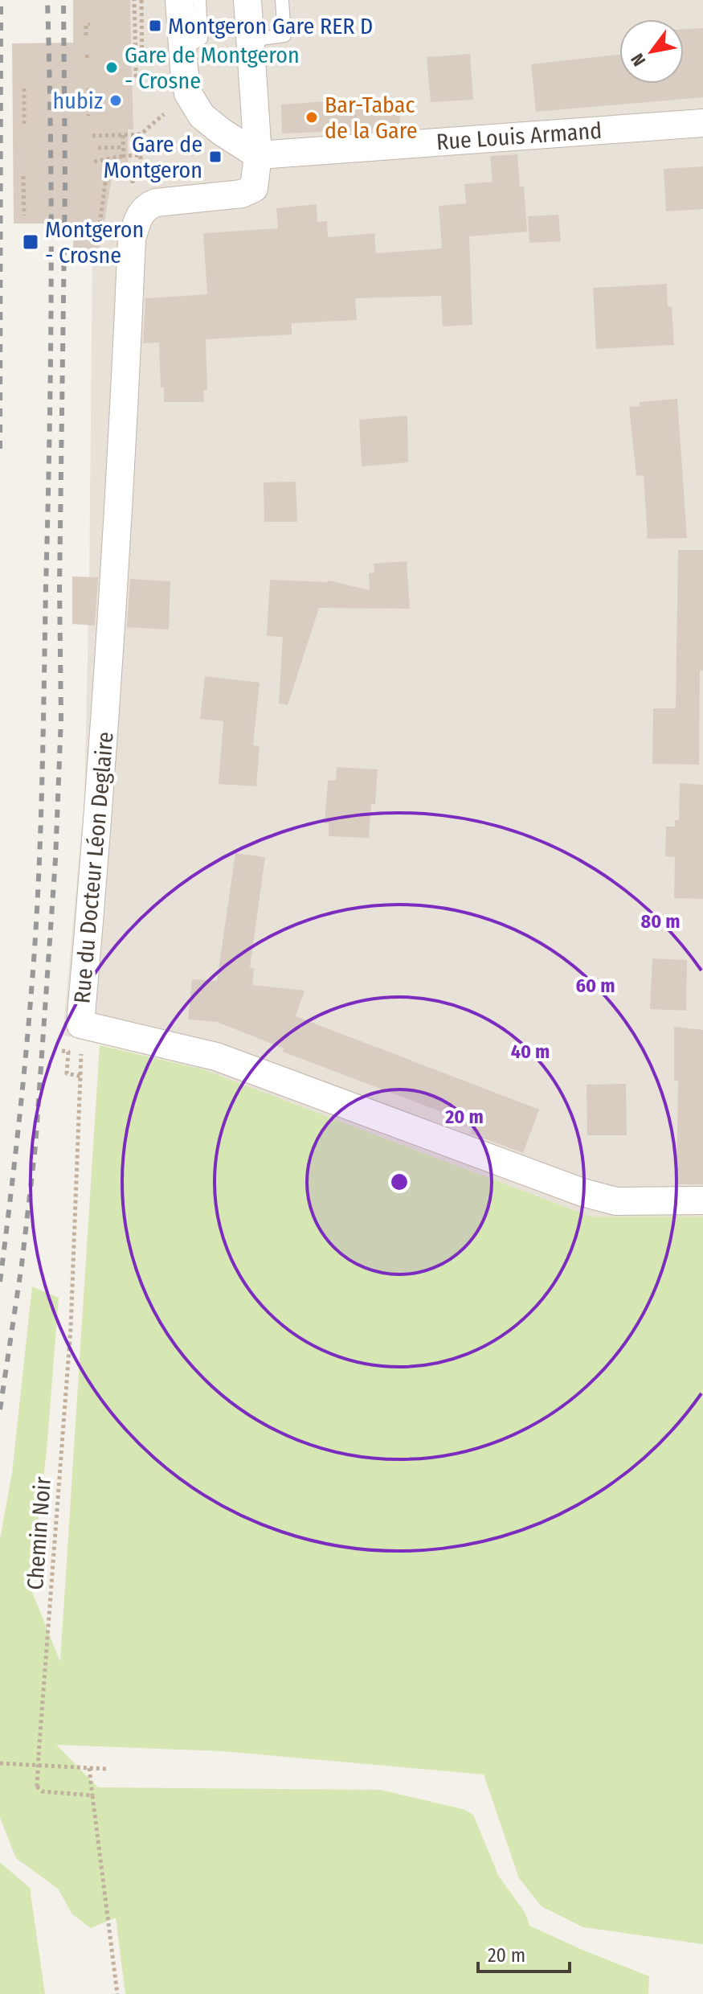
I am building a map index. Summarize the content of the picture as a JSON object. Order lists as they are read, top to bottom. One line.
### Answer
{"streets":{"street":["Rue Louis Armand","Rue du Docteur Léon Deglaire"],"path":["Chemin Noir"]},"crossings":[["Rue Louis Armand","Rue du Docteur Léon Deglaire"],["Rue du Docteur Léon Deglaire","Chemin Noir"]],"places":{"transit":["Montgeron Gare RER D","Gare de Montgeron","Montgeron - Crosne"],"other":["Gare de Montgeron - Crosne","hubiz","Bar-Tabac de la Gare"]},"scale_bar":"20 m","north":"bottom left","rings":["80 m","60 m","40 m","20 m"]}
